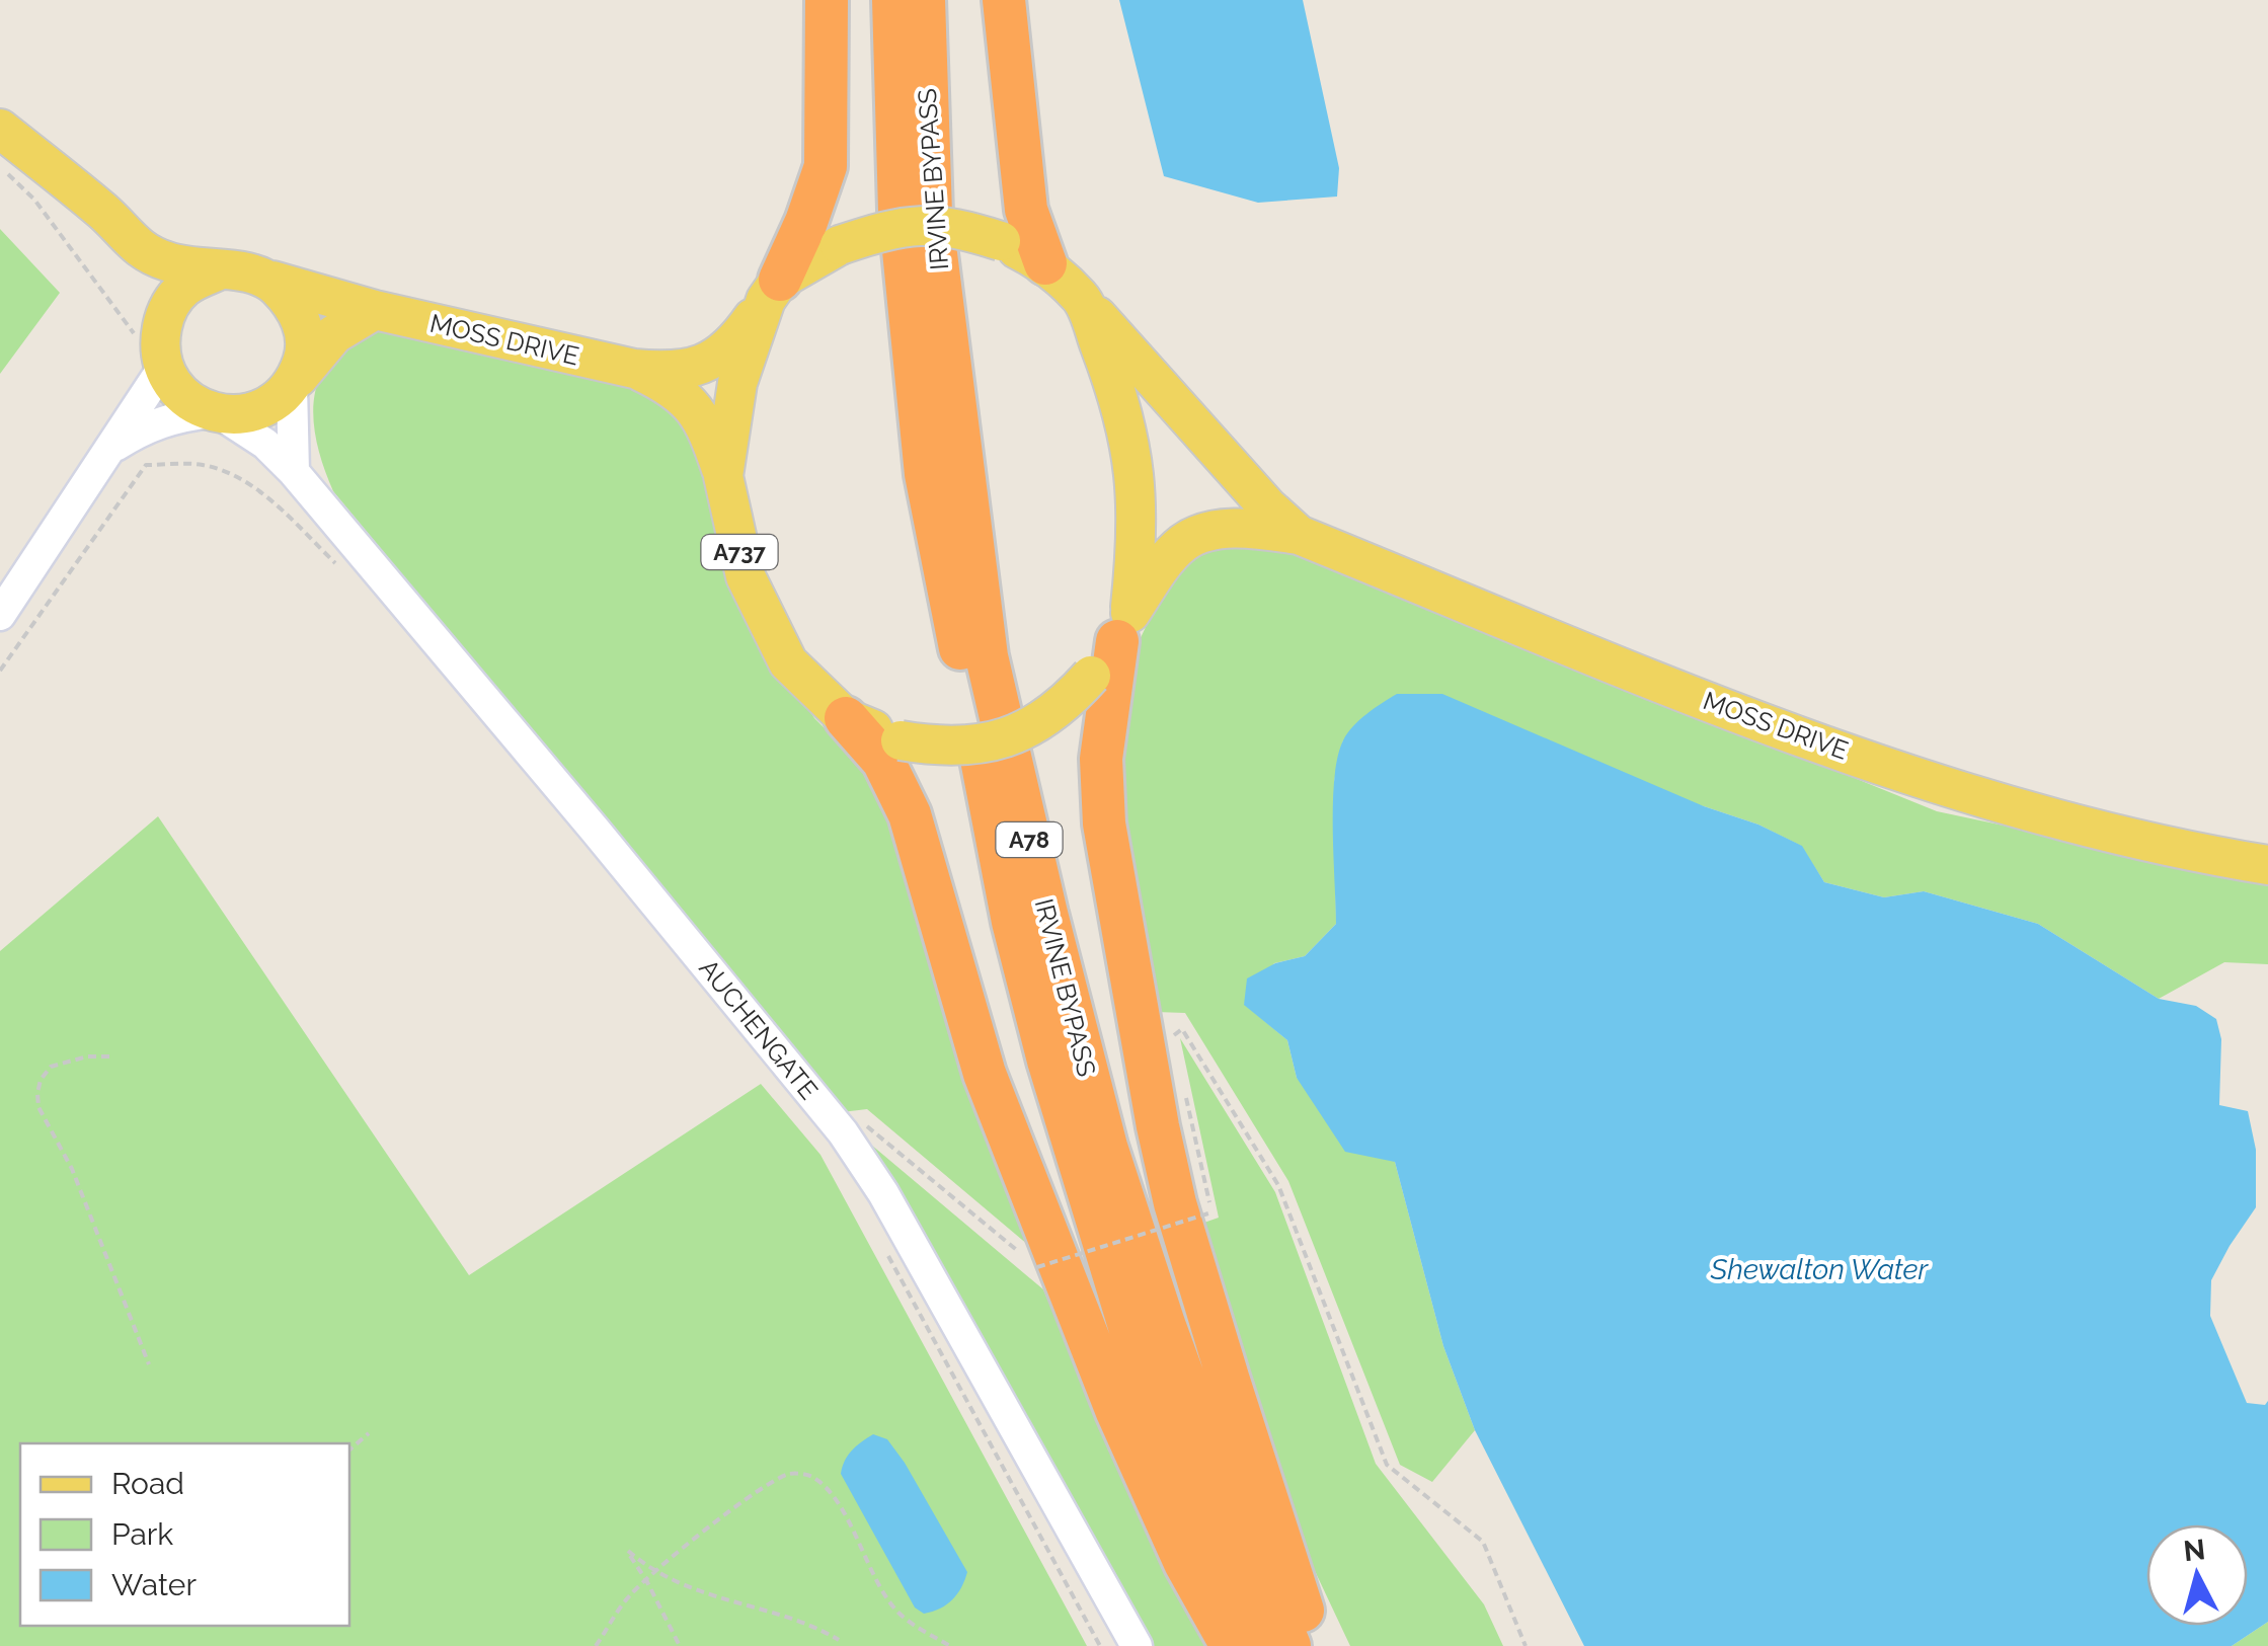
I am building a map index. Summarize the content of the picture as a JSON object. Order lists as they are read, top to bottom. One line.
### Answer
{"streets":{"highway":["IRVINE BYPASS","A78"],"main road":["MOSS DRIVE","A737"],"street":["AUCHENGATE"]},"crossings":[["MOSS DRIVE","A737"],["MOSS DRIVE","AUCHENGATE"],["A737","AUCHENGATE"]],"water":["Shewalton Water"],"legend":["Road","Park","Water"],"north":"top"}
